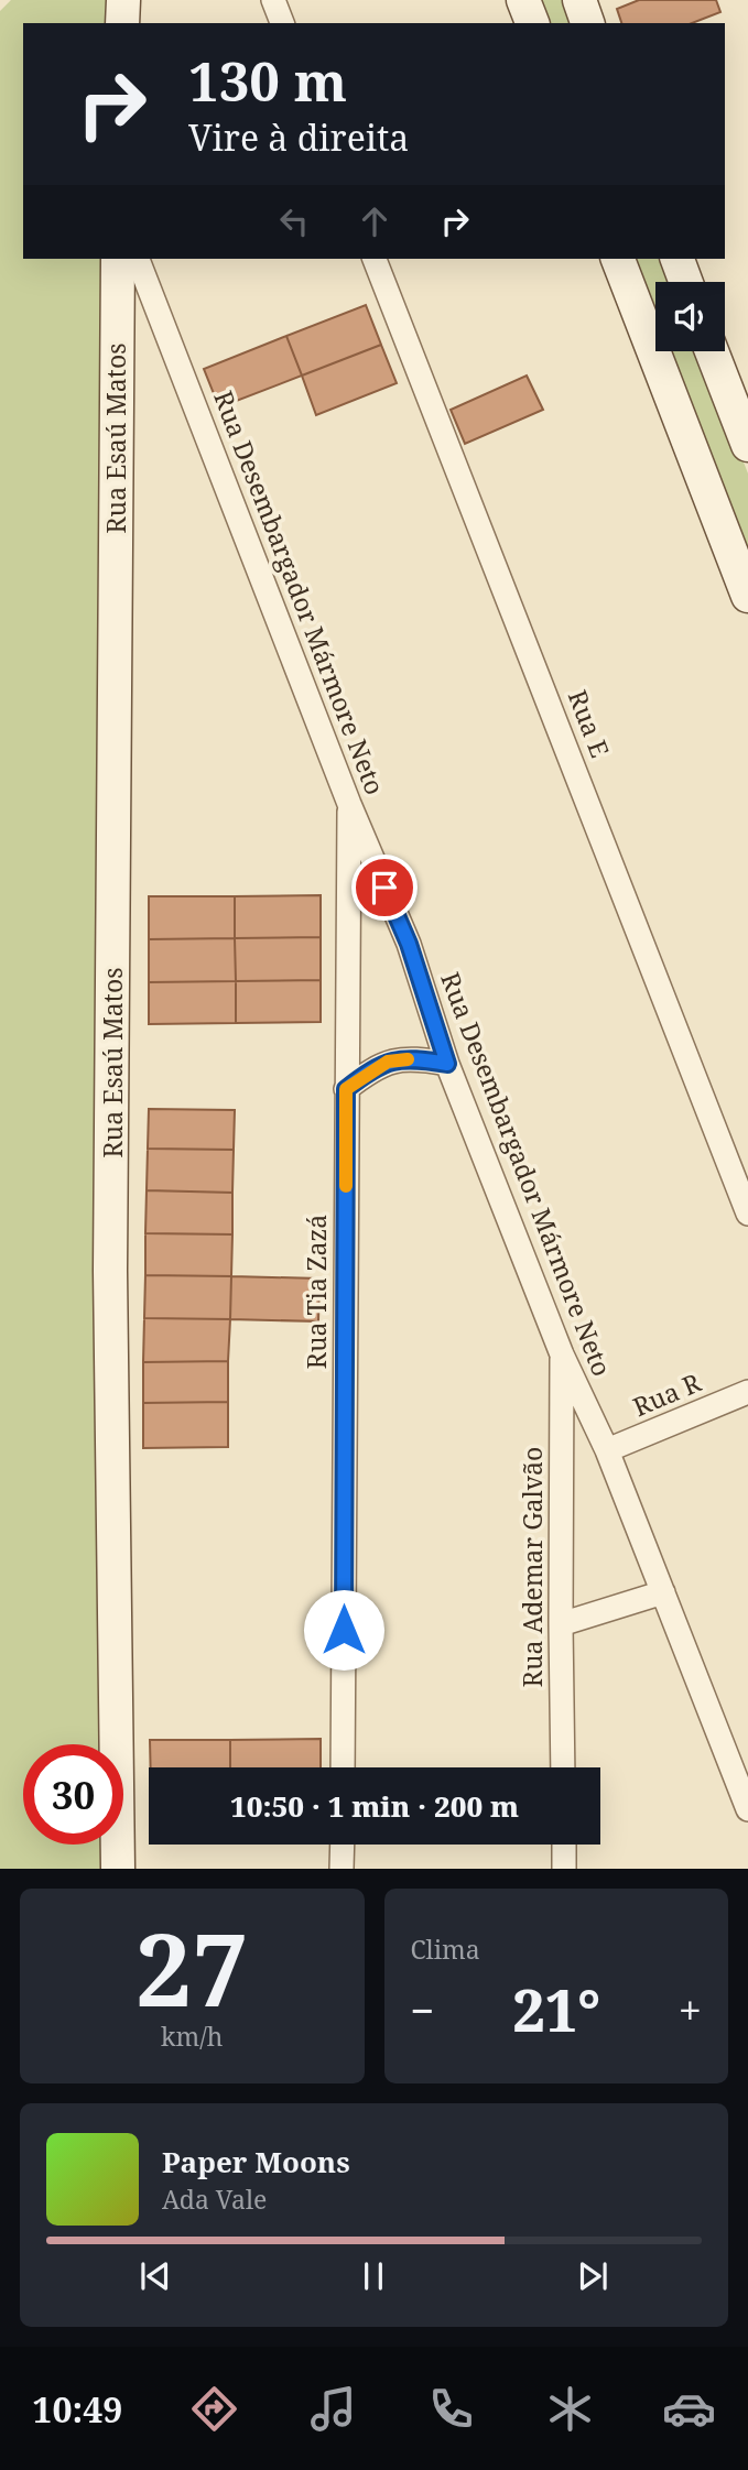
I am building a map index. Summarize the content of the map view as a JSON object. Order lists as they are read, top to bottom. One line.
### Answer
{"streets":{"street":["Rua Esaú Matos","Rua Desembargador Mármore Neto","Rua E","Rua Tia Zazá","Rua R","Rua Ademar Galvão"]},"crossings":[["Rua Desembargador Mármore Neto","Rua Tia Zazá"],["Rua Desembargador Mármore Neto","Rua R"],["Rua Desembargador Mármore Neto","Rua Ademar Galvão"]],"page":{"turn":["130 m","Vire à direita"],"limit":"30","trip":"10:50 · 1 min · 200 m","tile":[["27","km/h"],"Clima"],"heat":["−","21°","+"],"song":["Paper Moons","Ada Vale"],"tabs":"10:49"}}
